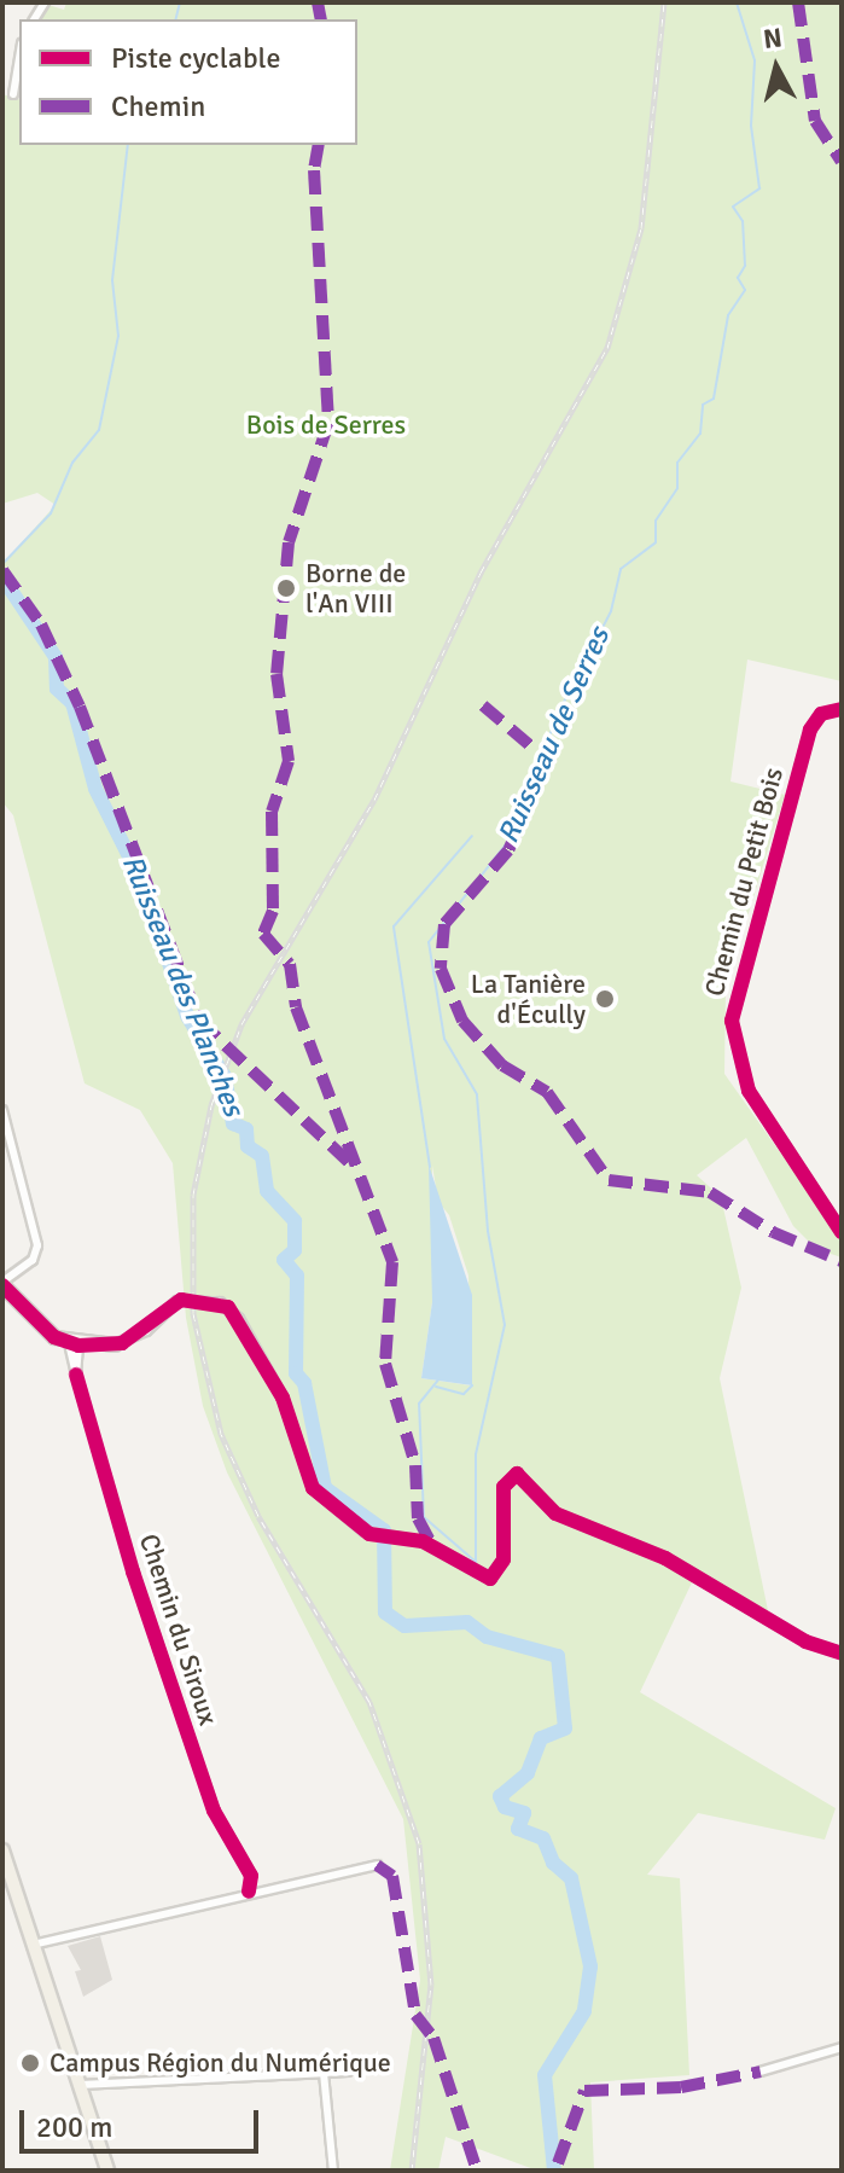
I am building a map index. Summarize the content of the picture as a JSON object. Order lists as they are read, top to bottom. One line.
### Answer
{"streets":{"street":["Chemin du Petit Bois","Chemin du Siroux"]},"water":["Ruisseau de Serres","Ruisseau des Planches"],"parks":["Bois de Serres"],"places":["Borne de l'An VIII","La Tanière d'Écully","Campus Région du Numérique"],"legend":["Piste cyclable","Chemin"],"scale_bar":"200 m","north":"top"}
